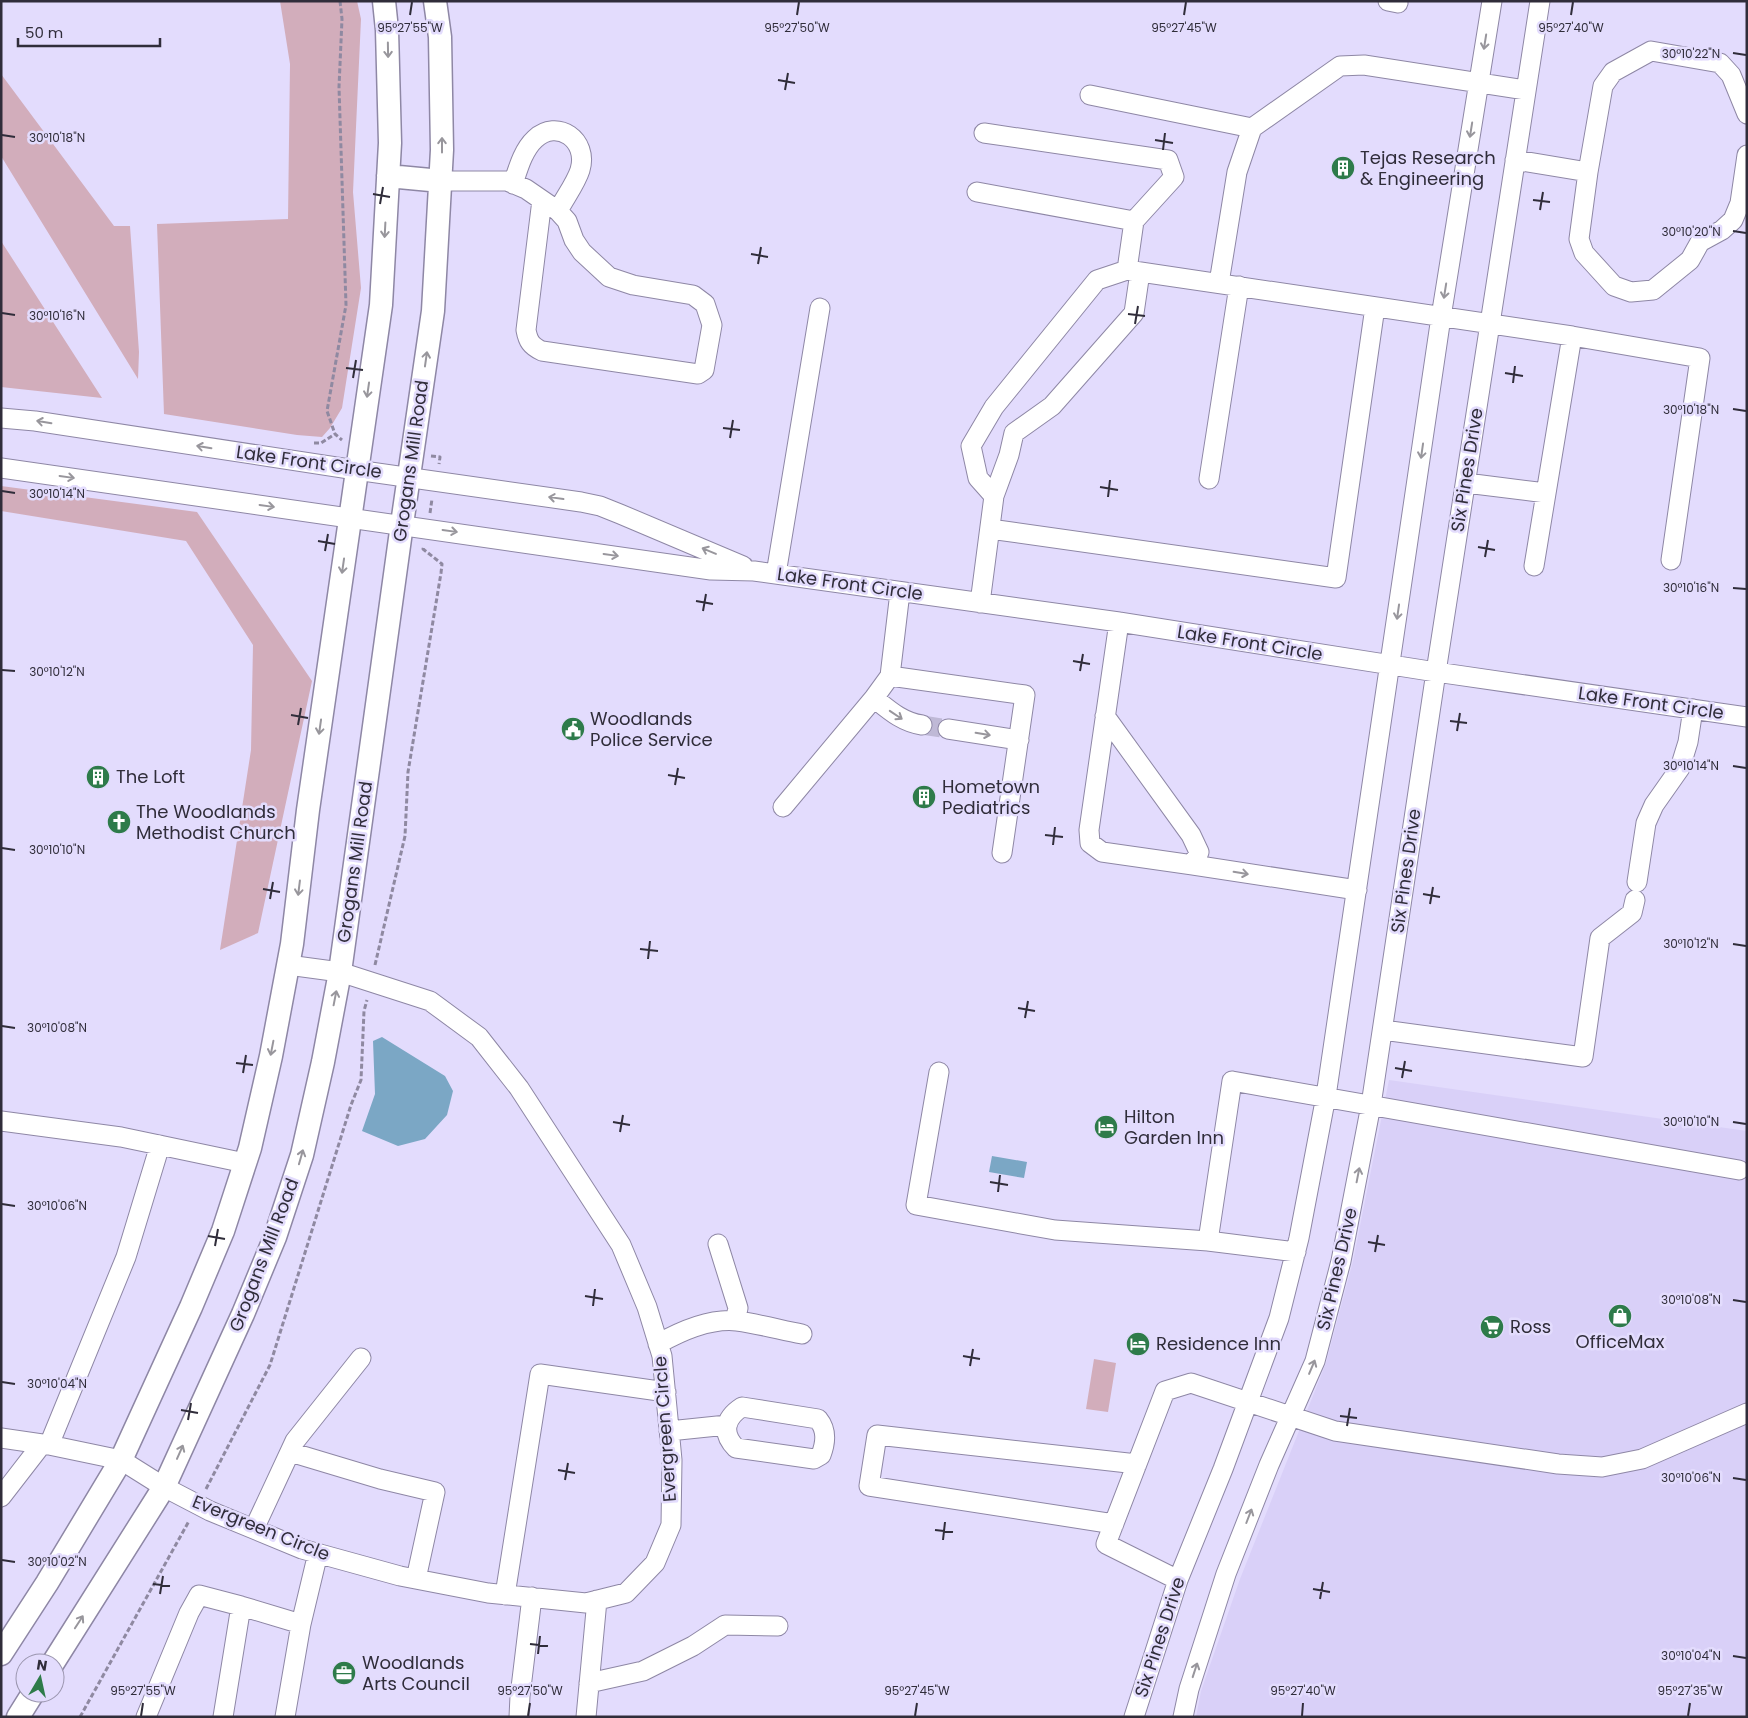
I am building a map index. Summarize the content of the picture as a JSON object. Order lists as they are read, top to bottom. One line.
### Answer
{"streets":{"main road":["Grogans Mill Road"],"street":["Lake Front Circle","Six Pines Drive","Evergreen Circle"]},"crossings":[["Grogans Mill Road","Lake Front Circle"],["Grogans Mill Road","Evergreen Circle"],["Lake Front Circle","Six Pines Drive"]],"places":{"building":["Tejas Research & Engineering","The Loft","Hometown Pediatrics"],"public building":["Woodlands Police Service"],"church":["The Woodlands Methodist Church"],"hotel":["Hilton Garden Inn","Residence Inn"],"shop":["OfficeMax"],"supermarket":["Ross"],"office":["Woodlands Arts Council"]},"scale_bar":"50 m","north":"top","coordinates":["95°27'55\"W","95°27'50\"W","95°27'45\"W","95°27'40\"W","30°10'22\"N","30°10'18\"N","30°10'20\"N","30°10'16\"N","30°10'14\"N","30°10'12\"N","30°10'10\"N","30°10'08\"N","30°10'06\"N","30°10'04\"N","30°10'02\"N","95°27'35\"W"]}
